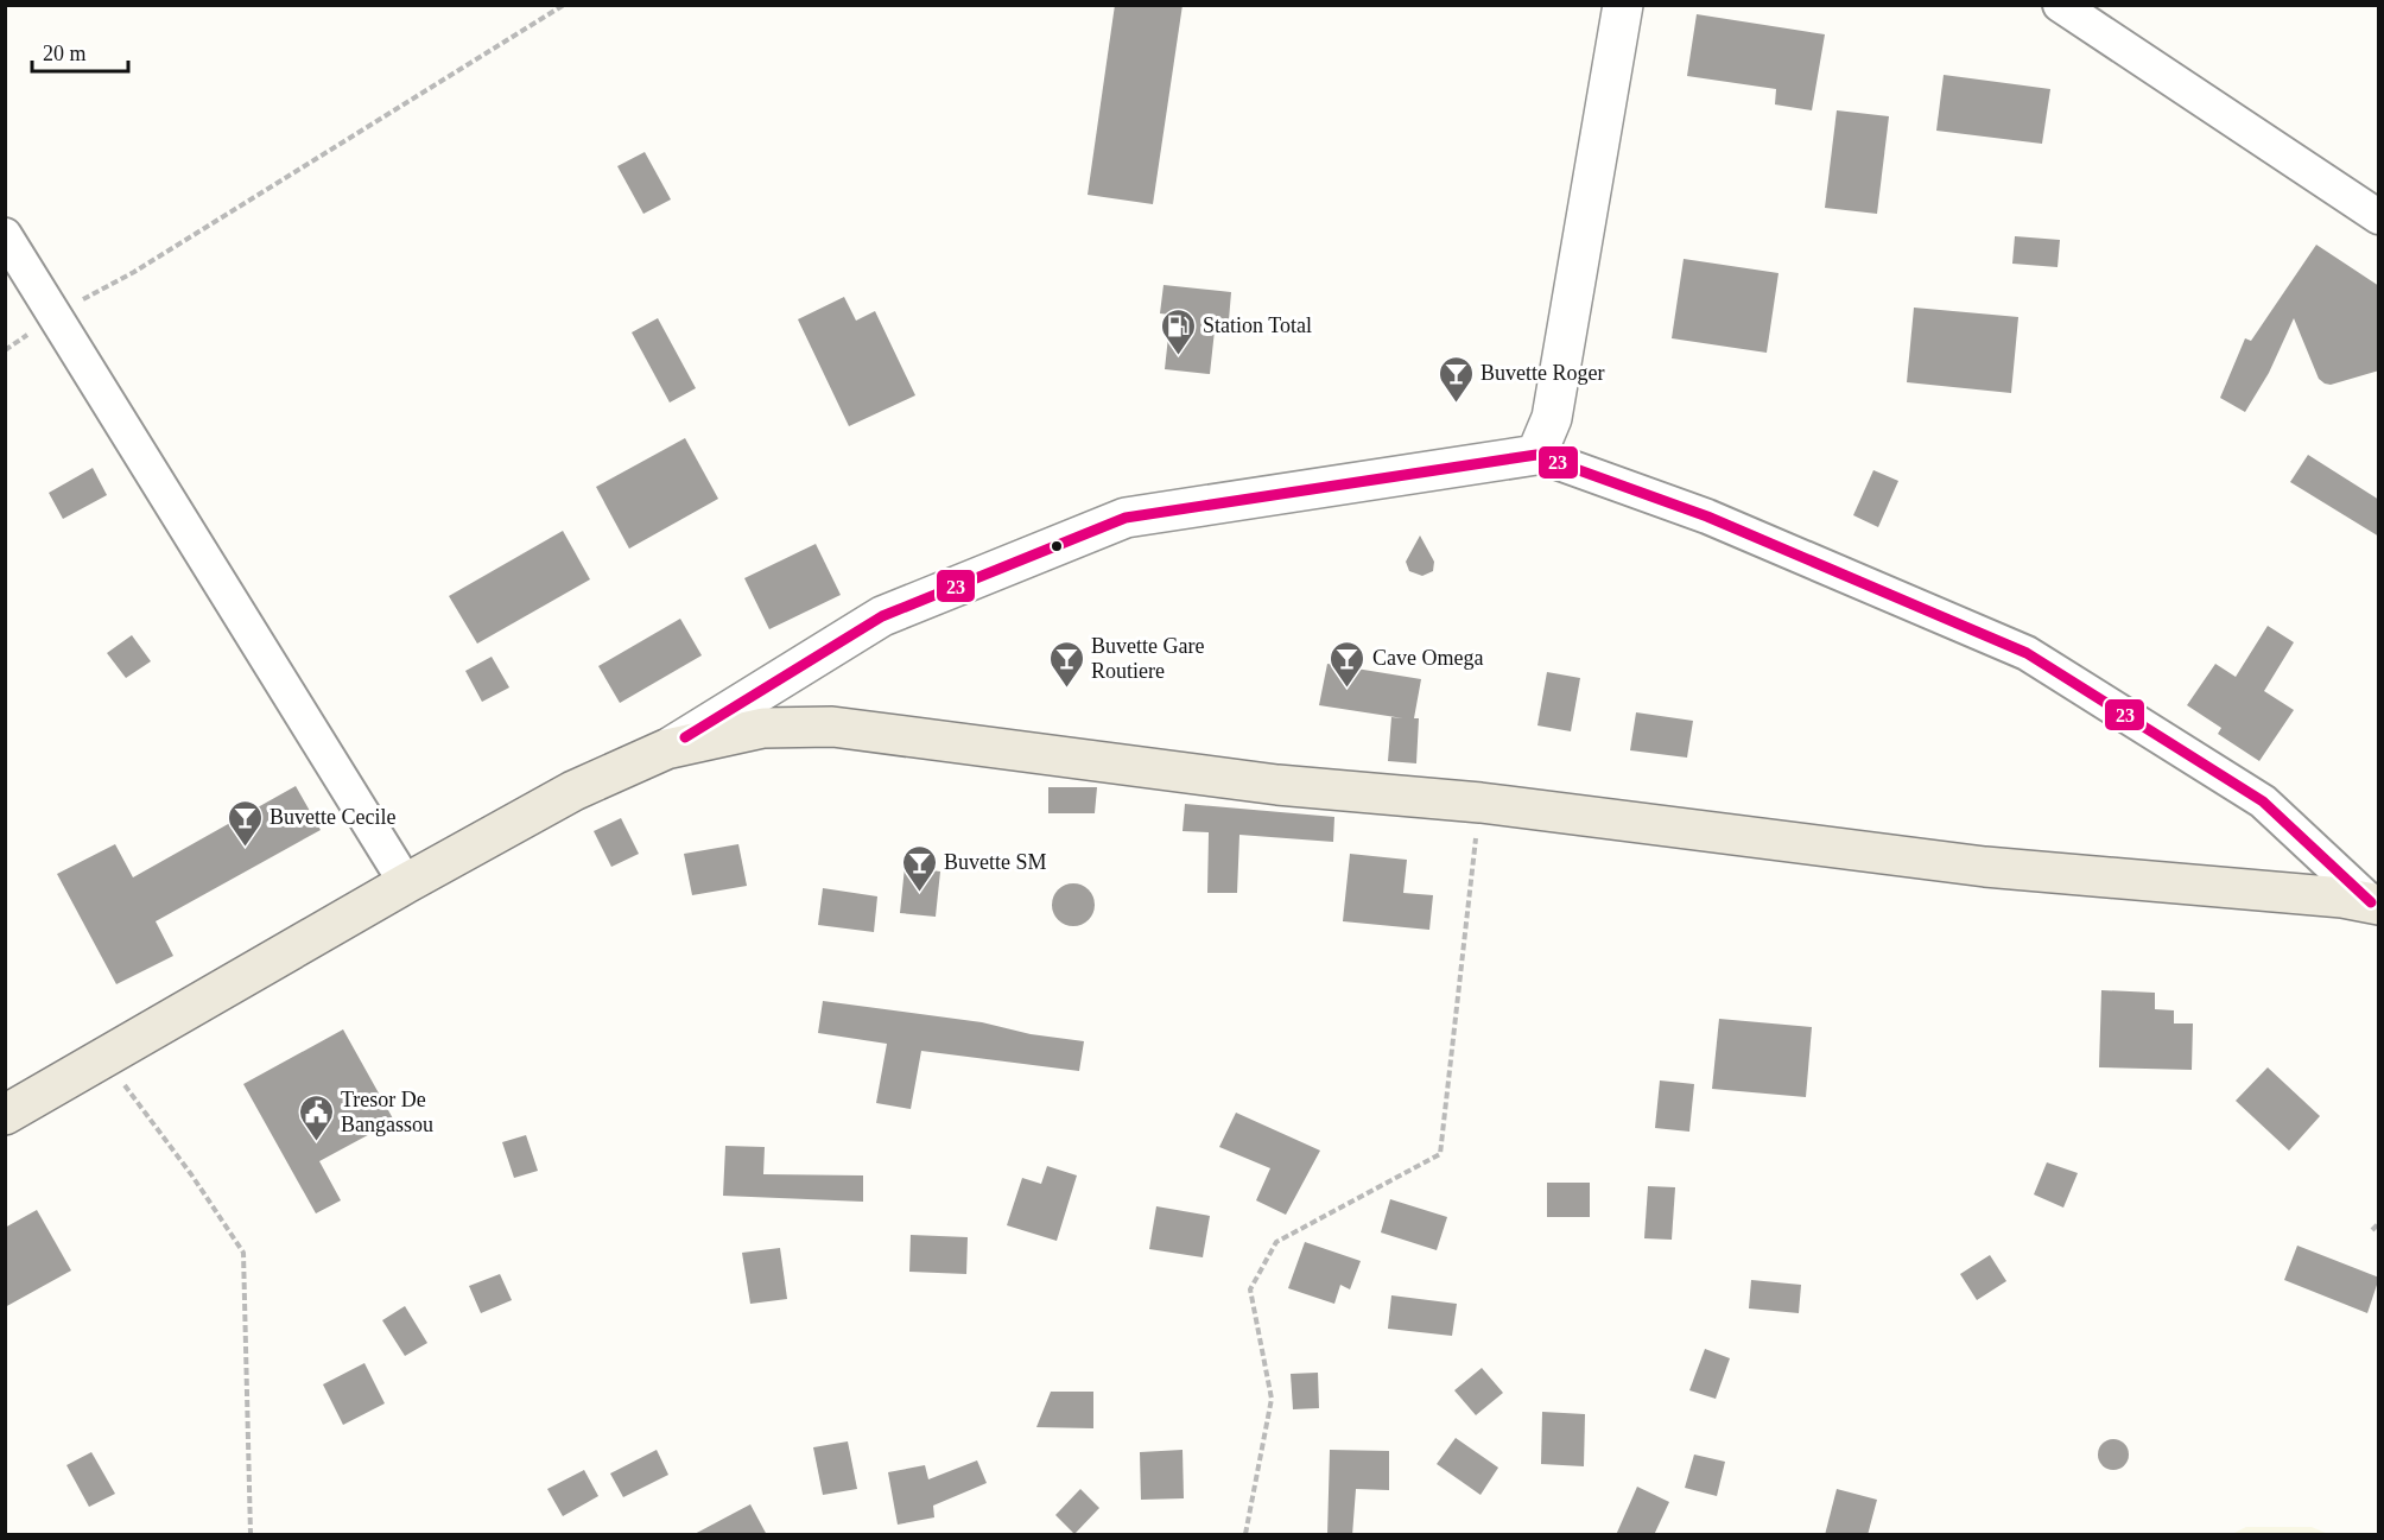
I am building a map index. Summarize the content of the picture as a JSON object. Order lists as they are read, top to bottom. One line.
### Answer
{"places":{"fuel station":["Station Total"],"bar":["Buvette Roger","Buvette Gare Routiere","Cave Omega","Buvette Cecile","Buvette SM"],"public building":["Tresor De Bangassou"]},"lines":["transit line 23"],"scale_bar":"20 m"}
